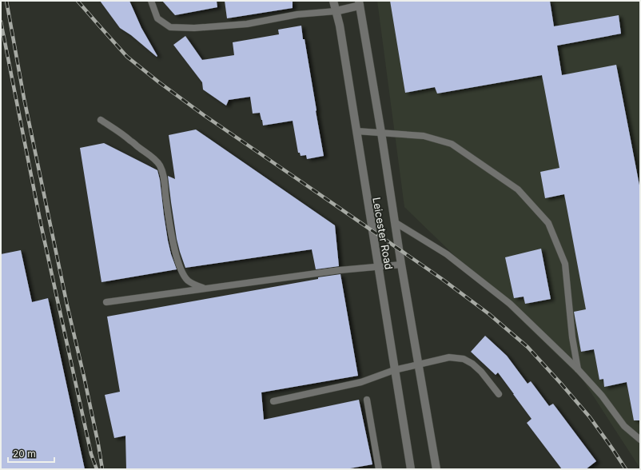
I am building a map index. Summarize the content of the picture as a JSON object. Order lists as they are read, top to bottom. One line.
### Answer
{"streets":{"street":["Leicester Road"]},"scale_bar":"20 m"}
